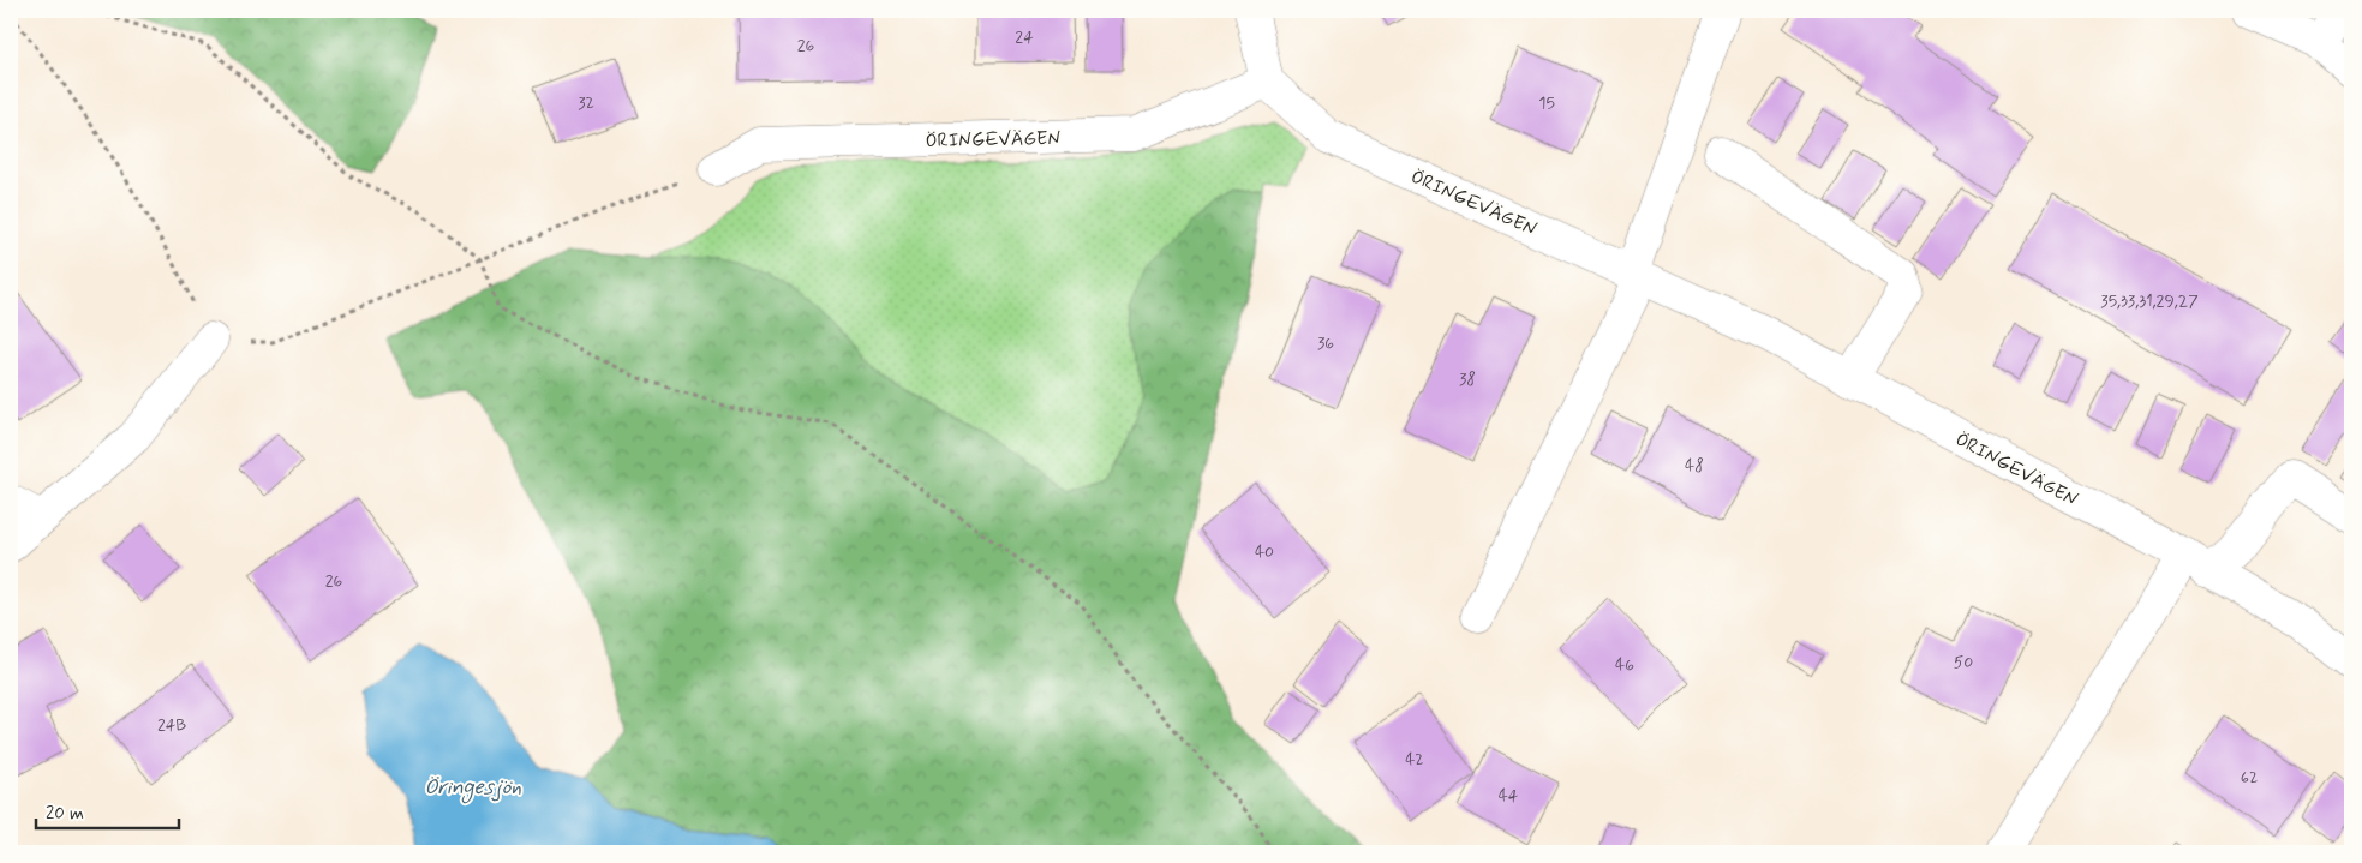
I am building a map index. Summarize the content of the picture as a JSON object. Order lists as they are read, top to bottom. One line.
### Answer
{"streets":{"street":["ÖRINGEVÄGEN"]},"water":["Öringesjön"],"house_numbers":["24","26","32","15","35,33,31,29,27","36","38","48","40","26","50","46","24B","42","62","44"],"scale_bar":"20 m"}
